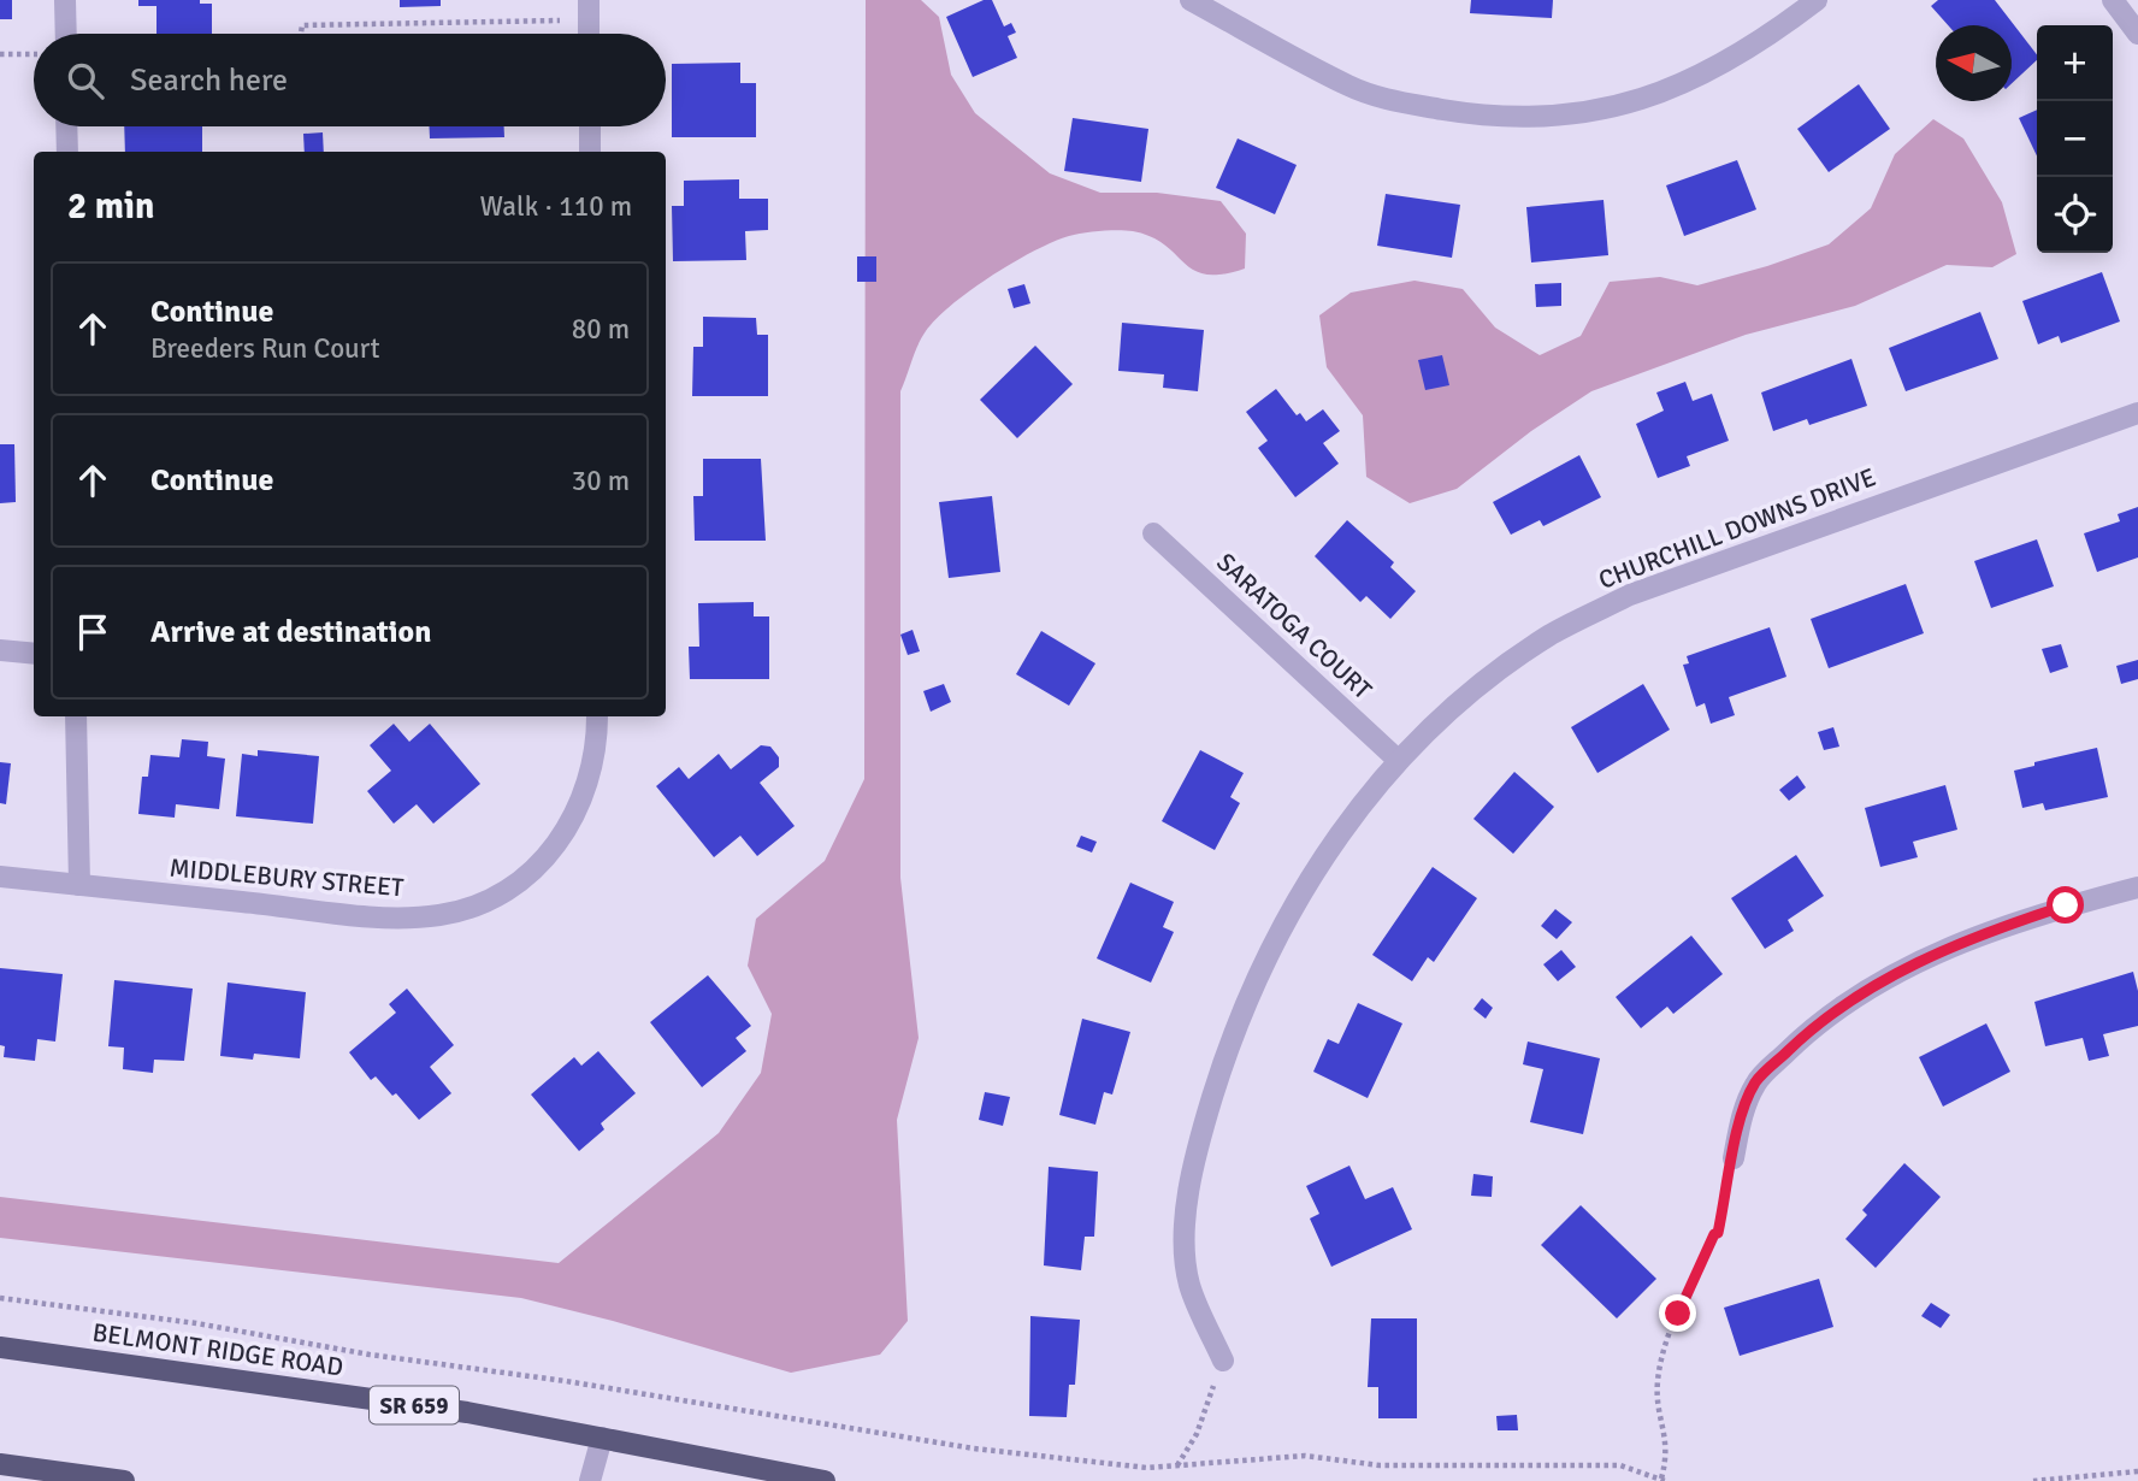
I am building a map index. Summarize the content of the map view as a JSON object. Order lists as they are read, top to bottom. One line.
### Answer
{"streets":{"main road":["BELMONT RIDGE ROAD","SR 659"],"street":["CHURCHILL DOWNS DRIVE","SARATOGA COURT","MIDDLEBURY STREET"]},"crossings":[["CHURCHILL DOWNS DRIVE","SARATOGA COURT"]],"north":"left","page":{"map_buttons":["+","−"],"search":"Search here","heading":["2 min","Walk · 110 m"],"list":[["Continue","Breeders Run Court","80 m"],["Continue","30 m"],"Arrive at destination"]}}
